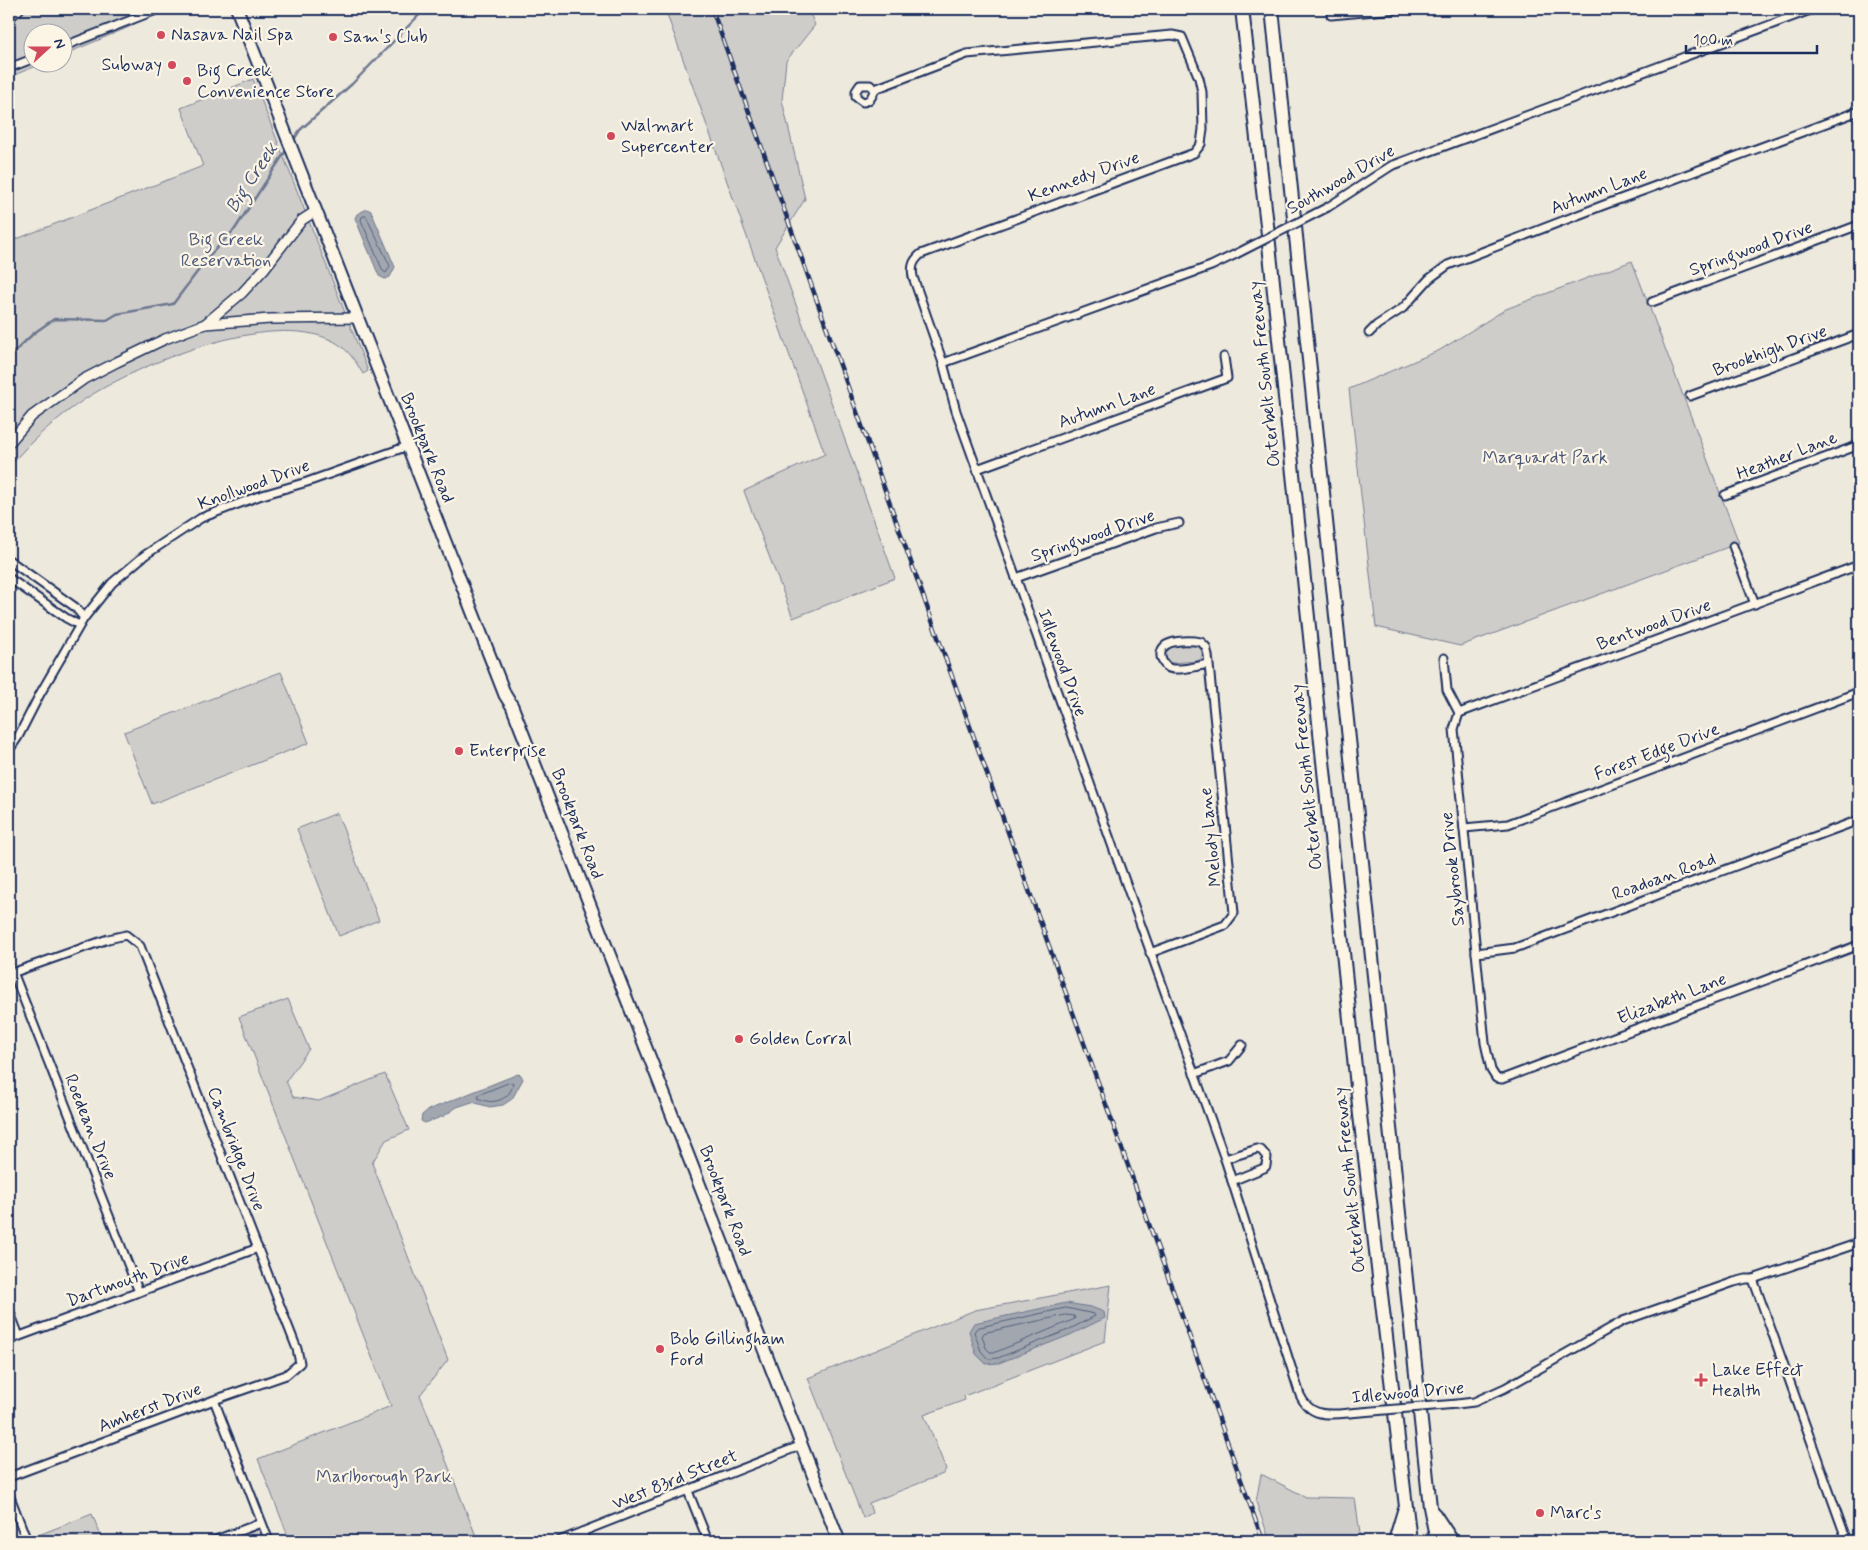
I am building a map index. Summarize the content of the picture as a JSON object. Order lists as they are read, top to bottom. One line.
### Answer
{"streets":{"highway":["Outerbelt South Freeway"],"main road":["Brookpark Road"],"street":["Kennedy Drive","Southwood Drive","Autumn Lane","Springwood Drive","Brookhigh Drive","Heather Lane","Knollwood Drive","Bentwood Drive","Idlewood Drive","Forest Edge Drive","Melody Lane","Saybrook Drive","Roadoan Road","Elizabeth Lane","Roedean Drive","Cambridge Drive","Dartmouth Drive","Amherst Drive","West 83rd Street"]},"crossings":[["Kennedy Drive","Idlewood Drive"],["Southwood Drive","Idlewood Drive"],["Autumn Lane","Idlewood Drive"],["Springwood Drive","Idlewood Drive"],["Brookpark Road","Knollwood Drive"],["Brookpark Road","West 83rd Street"],["Bentwood Drive","Saybrook Drive"],["Idlewood Drive","Melody Lane"],["Forest Edge Drive","Saybrook Drive"],["Saybrook Drive","Roadoan Road"],["Saybrook Drive","Elizabeth Lane"],["Roedean Drive","Cambridge Drive"],["Roedean Drive","Dartmouth Drive"],["Cambridge Drive","Dartmouth Drive"],["Cambridge Drive","Amherst Drive"]],"water":["Big Creek"],"parks":["Big Creek Reservation","Marquardt Park","Marlborough Park"],"places":{"other":["Nasava Nail Spa","Sam's Club","Subway","Big Creek Convenience Store","Walmart Supercenter","Enterprise","Golden Corral","Bob Gillingham Ford","Marc's"],"health":["Lake Effect Health"]},"scale_bar":"100 m","north":"right"}
